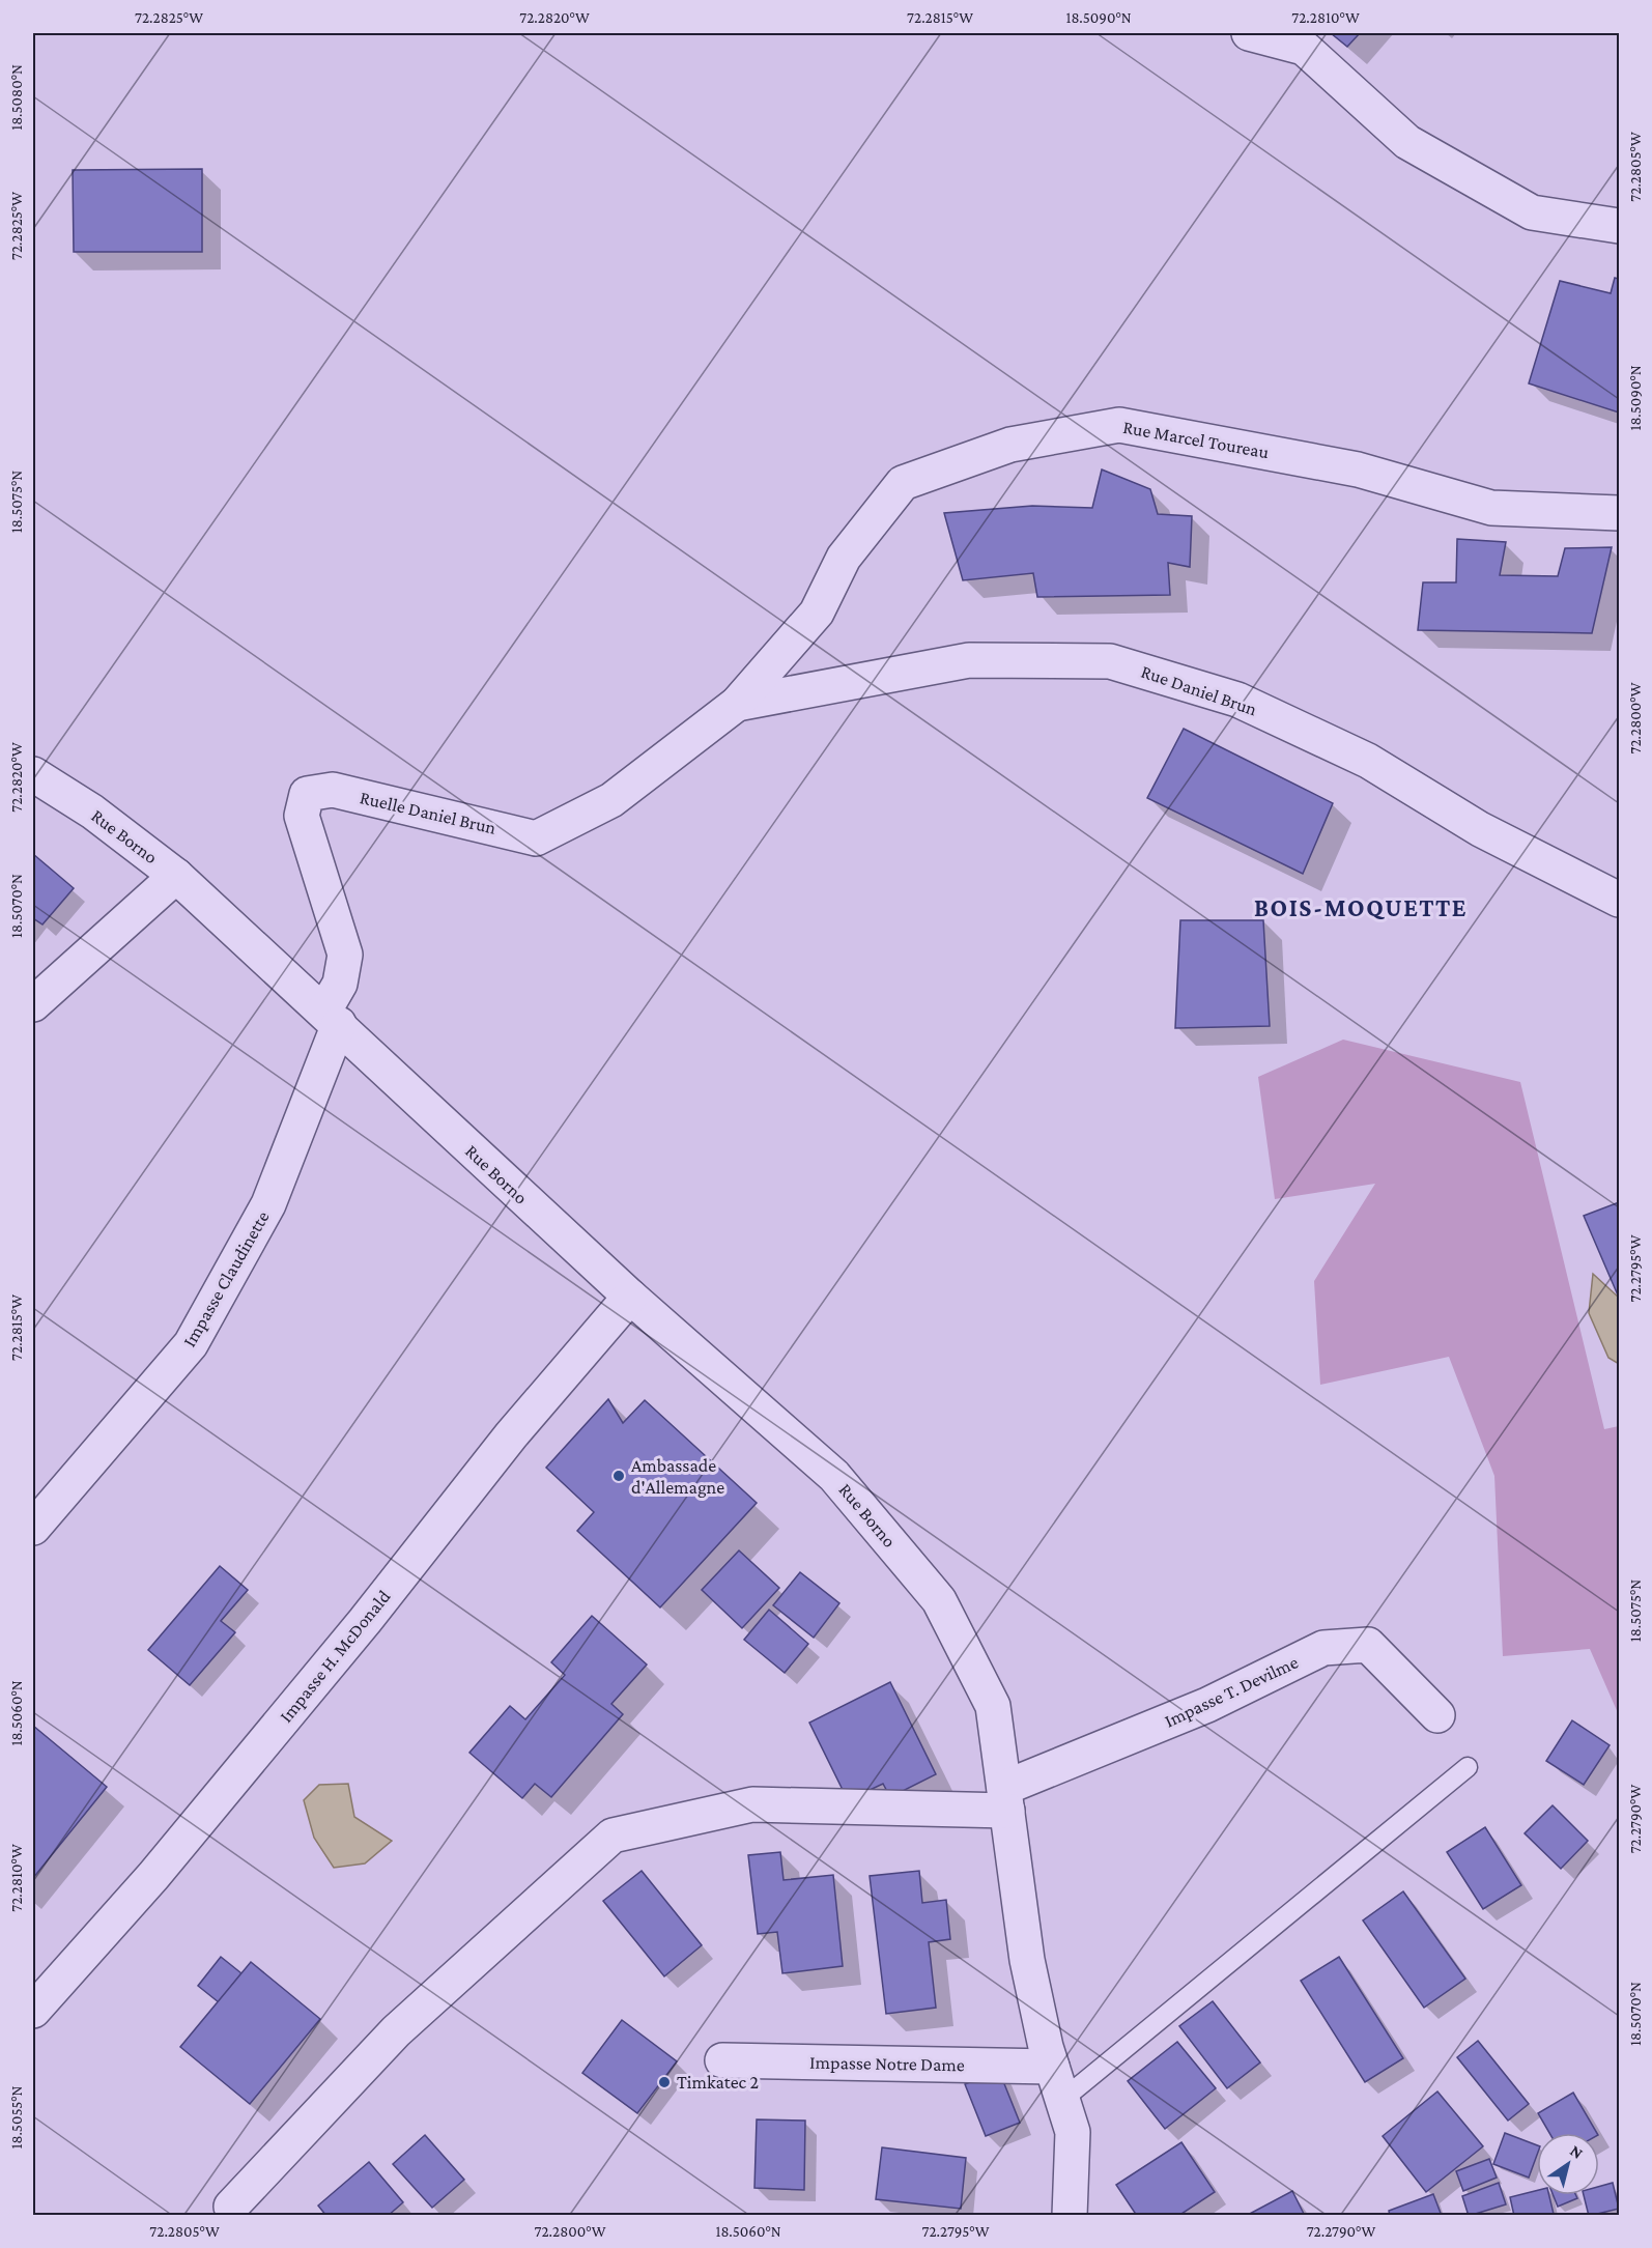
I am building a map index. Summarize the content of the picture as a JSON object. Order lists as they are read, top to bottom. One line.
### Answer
{"streets":{"street":["Rue Marcel Toureau","Rue Daniel Brun","Ruelle Daniel Brun","Rue Borno","Impasse Claudinette","Impasse H. McDonald","Impasse T. Devilme","Impasse Notre Dame"]},"crossings":[["Rue Marcel Toureau","Rue Daniel Brun"],["Rue Marcel Toureau","Ruelle Daniel Brun"],["Rue Daniel Brun","Ruelle Daniel Brun"],["Ruelle Daniel Brun","Rue Borno"],["Ruelle Daniel Brun","Impasse Claudinette"],["Rue Borno","Impasse Claudinette"],["Rue Borno","Impasse H. McDonald"],["Rue Borno","Impasse T. Devilme"],["Rue Borno","Impasse Notre Dame"]],"districts":["BOIS-MOQUETTE"],"places":["Ambassade d'Allemagne","Timkatec 2"],"north":"top right","coordinates":["72.2825°W","72.2820°W","72.2815°W","18.5090°N","72.2810°W","18.5080°N","72.2805°W","18.5075°N","72.2800°W","18.5070°N","72.2795°W","18.5060°N","72.2790°W","18.5055°N"]}
